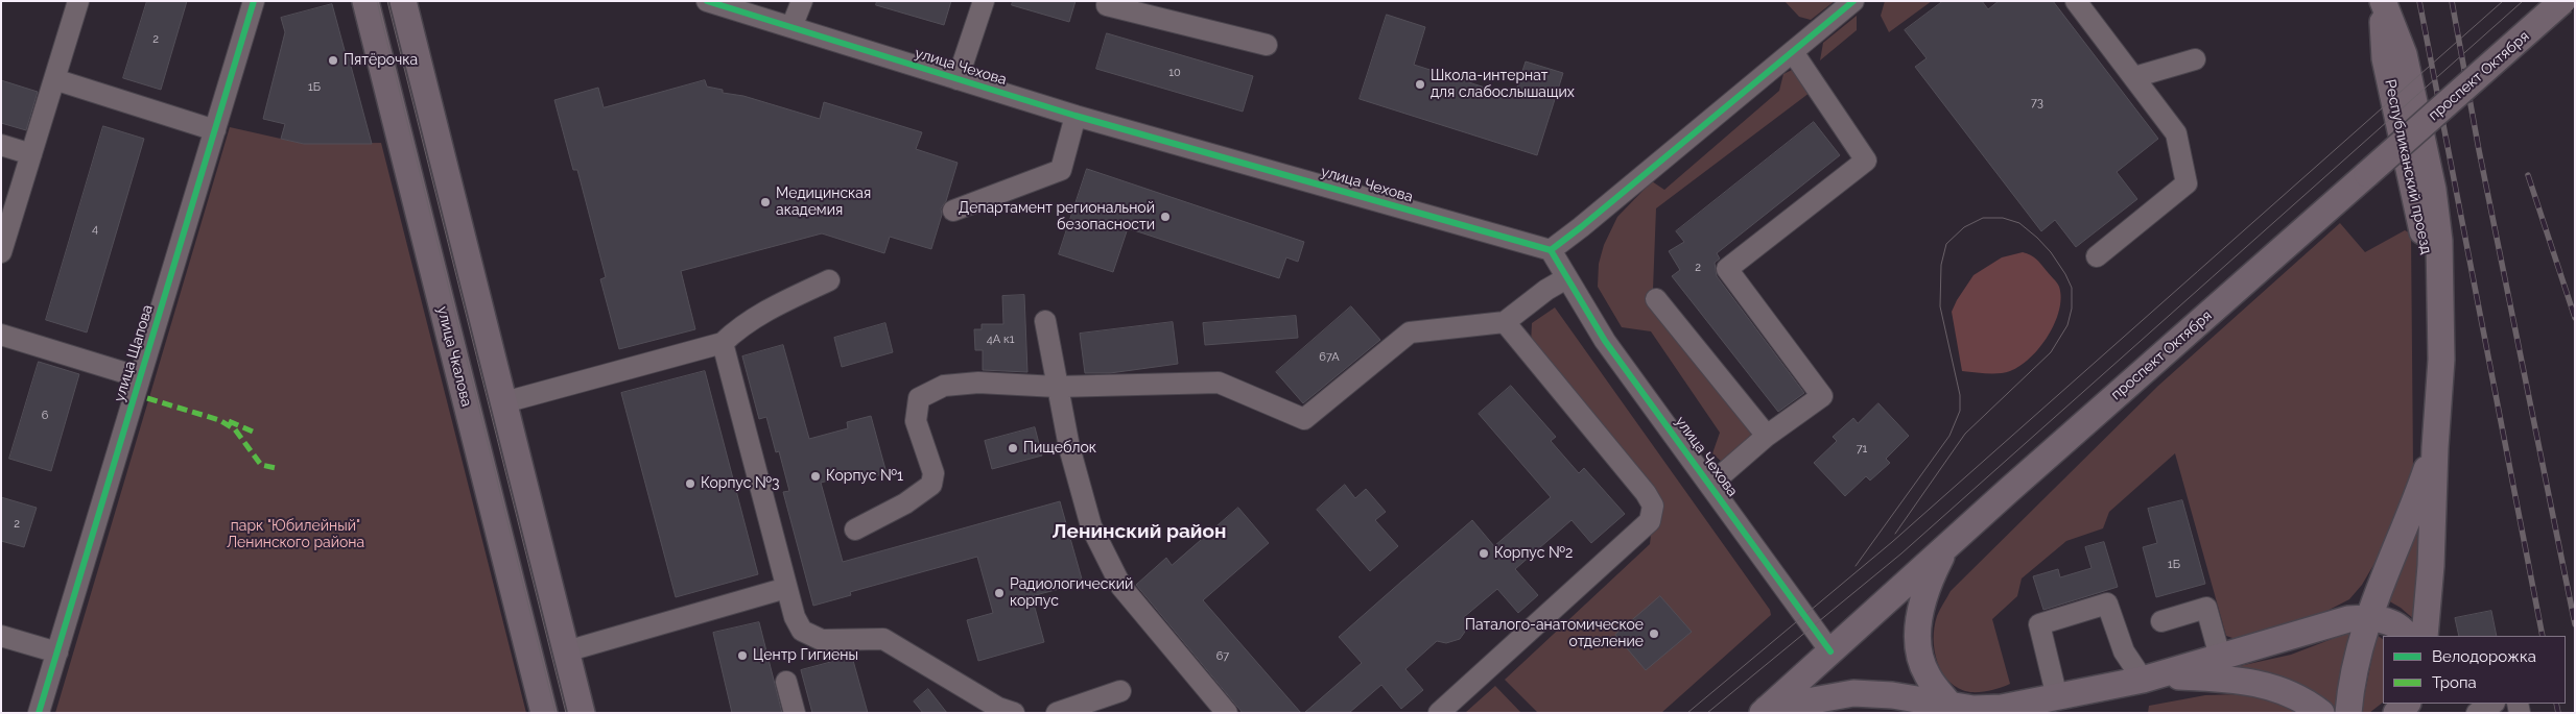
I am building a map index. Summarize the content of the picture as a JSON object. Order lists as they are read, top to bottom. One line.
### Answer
{"streets":{"main road":["проспект Октября","Республиканский проезд","улица Чкалова"],"street":["улица Чехова","улица Щапова"]},"crossings":[["улица Чехова","проспект Октября"]],"districts":["Ленинский район"],"parks":["парк \"Юбилейный\" Ленинского района"],"places":["Пятёрочка","Школа-интернат для слабослышащих","Медицинская академия","Департамент региональной безопасности","Пищеблок","Корпус №1","Корпус №3","Корпус №2","Радиологический корпус","Паталого-анатомическое отделение","Центр Гигиены"],"house_numbers":["2","10","1Б","73","4","2","4А к1","67А","6","71","2","1Б","67"],"legend":["Велодорожка","Тропа"]}
